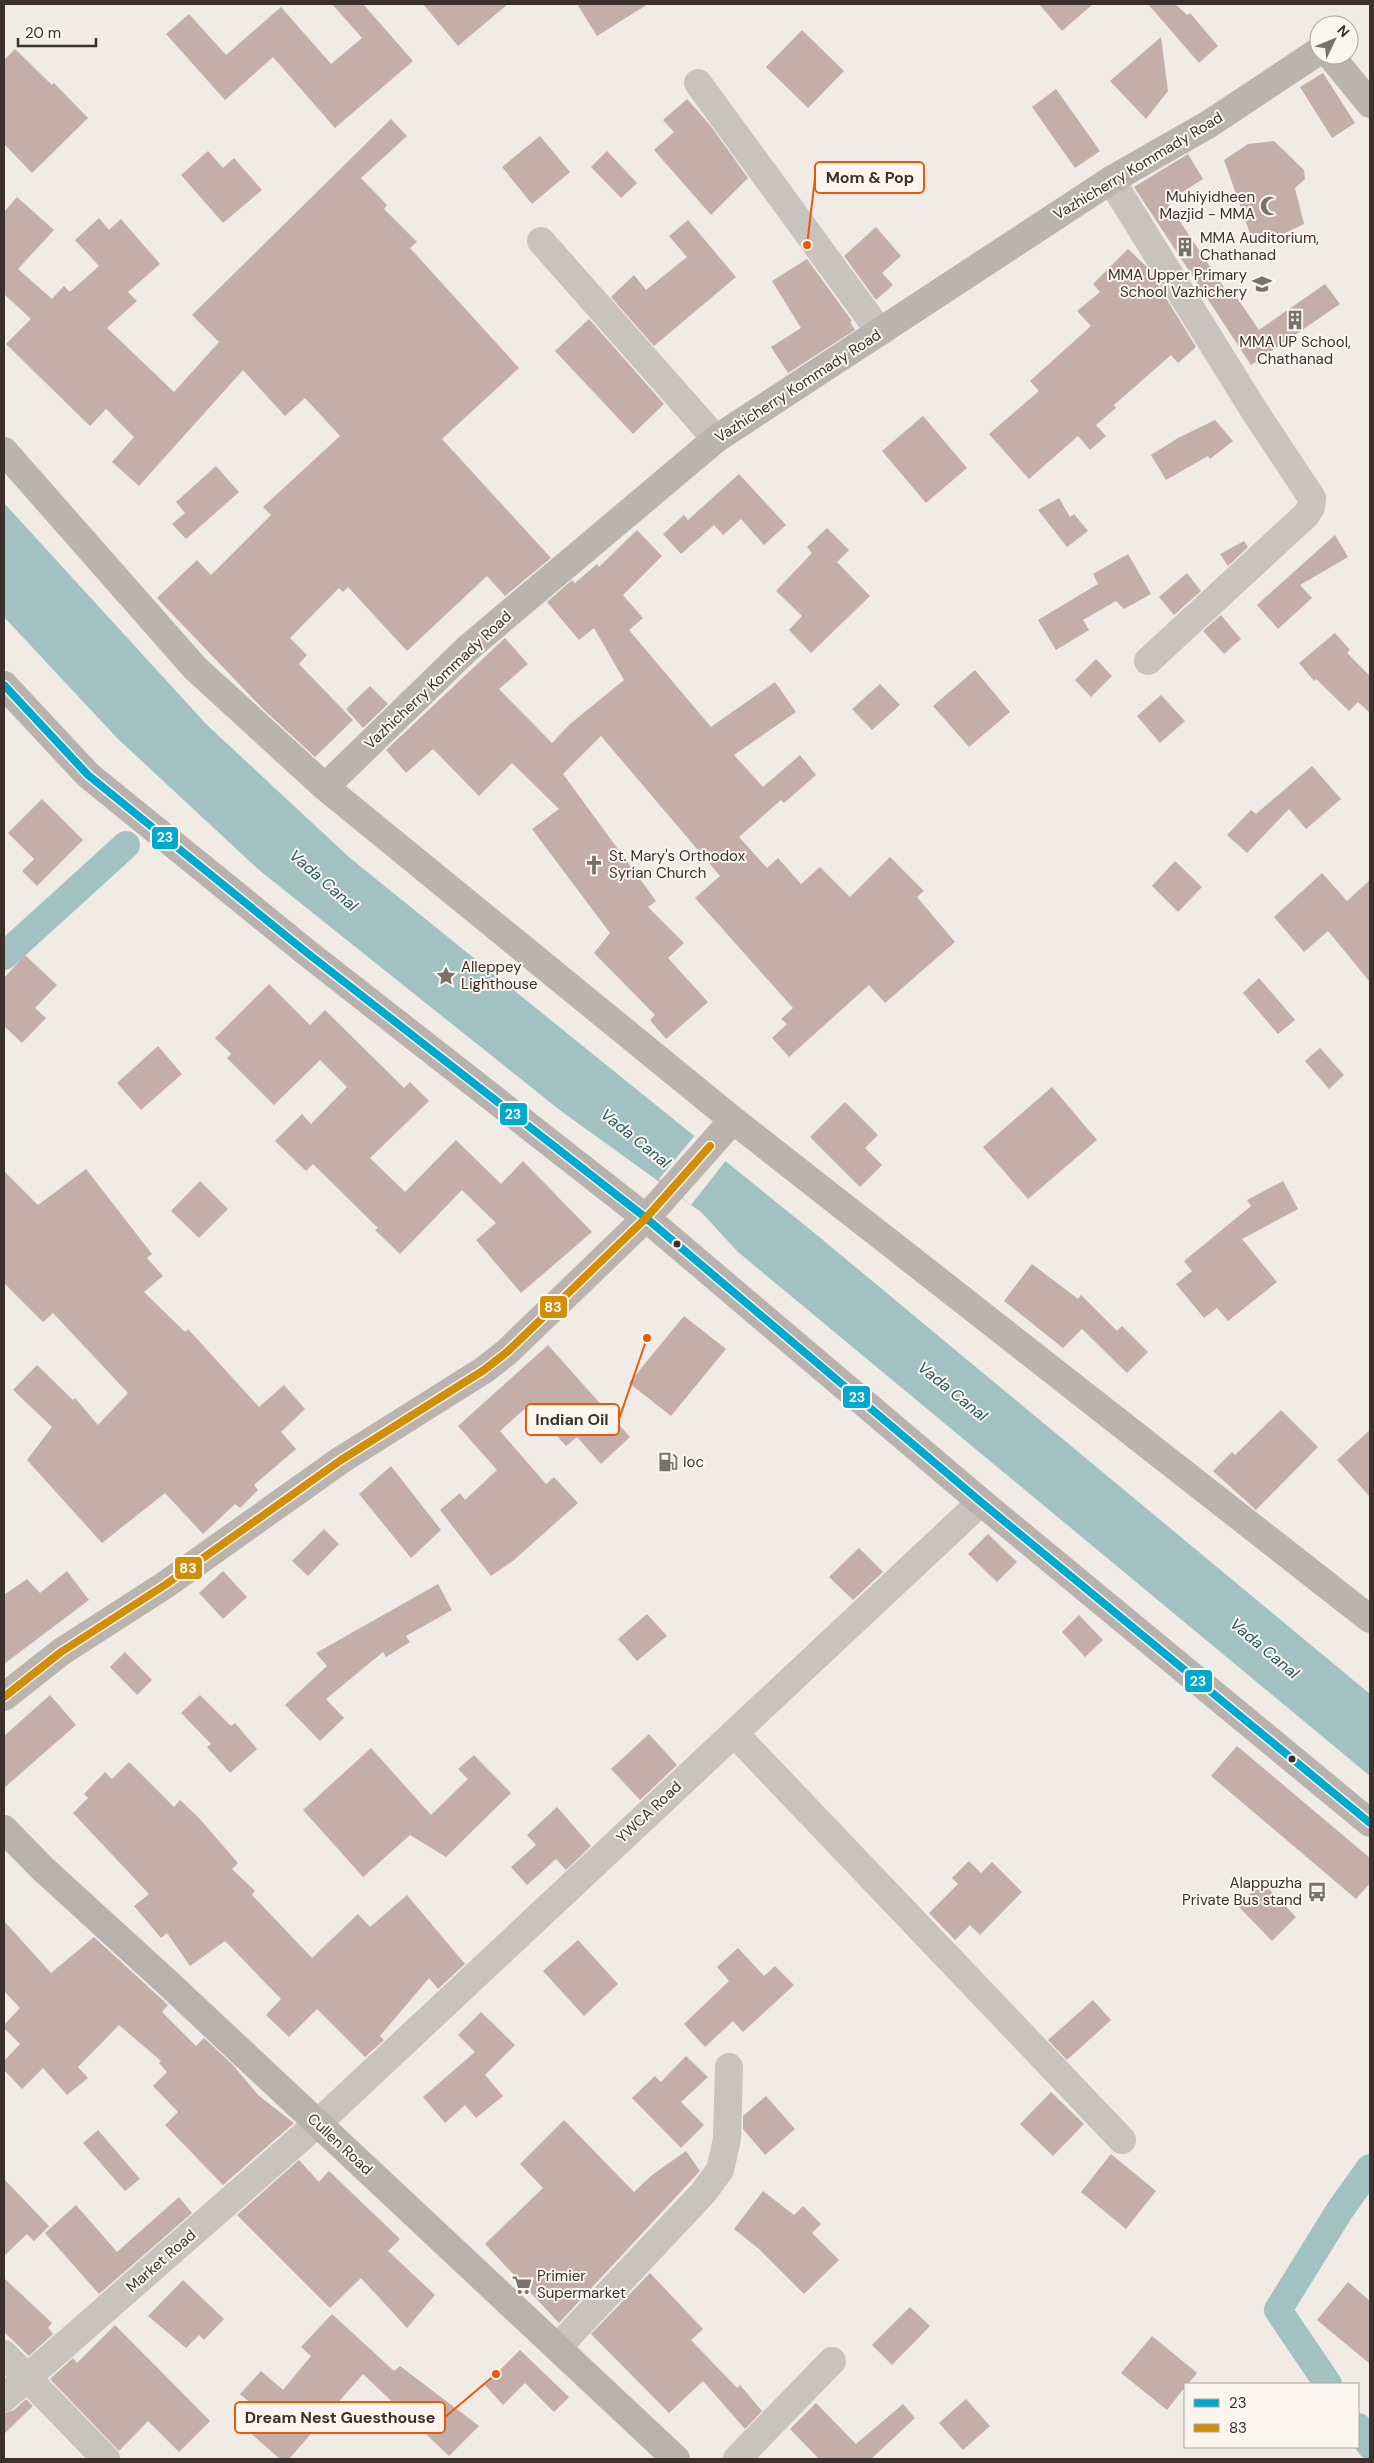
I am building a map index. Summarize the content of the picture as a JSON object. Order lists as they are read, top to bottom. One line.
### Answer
{"streets":{"main road":["Vazhicherry Kommady Road","Cullen Road"],"street":["YWCA Road","Market Road"]},"crossings":[["YWCA Road","Cullen Road"],["YWCA Road","Market Road"],["Cullen Road","Market Road"]],"water":["Vada Canal"],"places":{"mosque":["Muhiyidheen Mazjid - MMA"],"other":["Mom & Pop","Indian Oil","Dream Nest Guesthouse"],"building":["MMA Auditorium, Chathanad","MMA UP School, Chathanad"],"school or university":["MMA Upper Primary School Vazhichery"],"church":["St. Mary's Orthodox Syrian Church"],"place":["Alleppey Lighthouse"],"fuel station":["Ioc"],"bus stop":["Alappuzha Private Bus stand"],"supermarket":["Primier Supermarket"]},"lines":["transit line 23","transit line 83"],"legend":["23","83"],"scale_bar":"20 m","north":"top right"}
